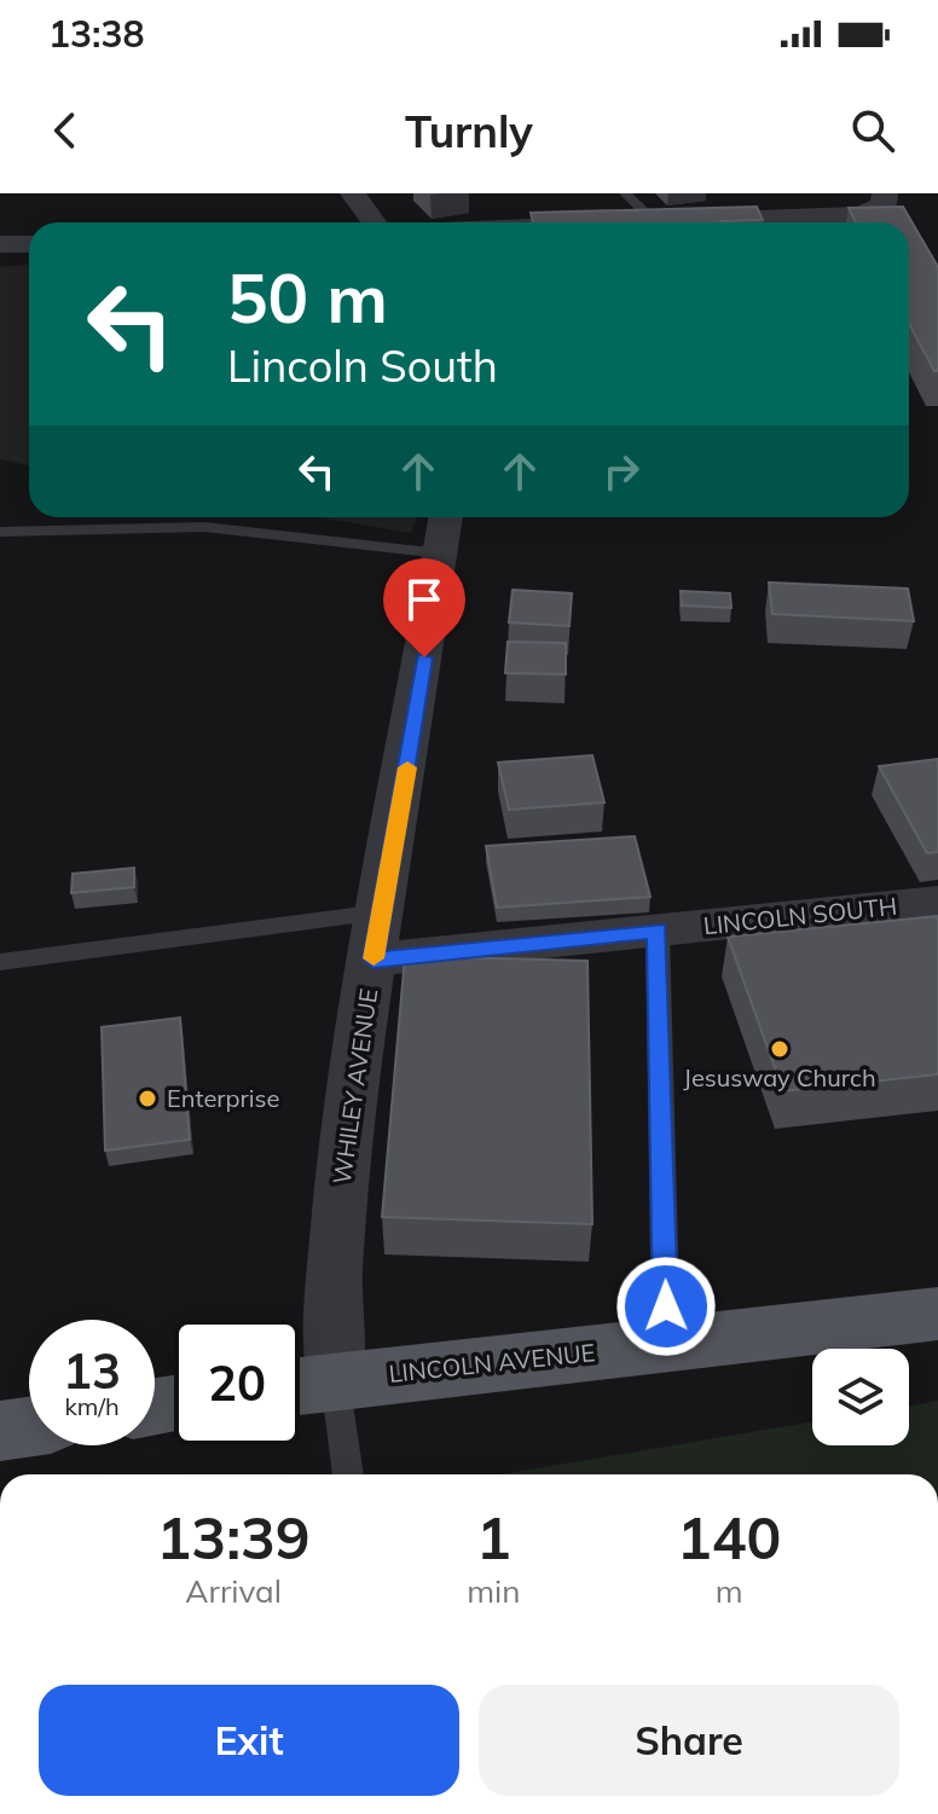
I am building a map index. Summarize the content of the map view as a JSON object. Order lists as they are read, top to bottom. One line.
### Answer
{"streets":{"main road":["LINCOLN AVENUE"],"street":["LINCOLN SOUTH","WHILEY AVENUE"]},"crossings":[["LINCOLN SOUTH","WHILEY AVENUE"],["WHILEY AVENUE","LINCOLN AVENUE"]],"places":["Jesusway Church","Enterprise"],"page":{"status":"13:38","header":"Turnly","turn":["50 m","Lincoln South"],"speed":"13 km/h","limit":"20","eta":["13:39","Arrival","1","min","140","m"],"buttons":["Exit","Share"]}}
